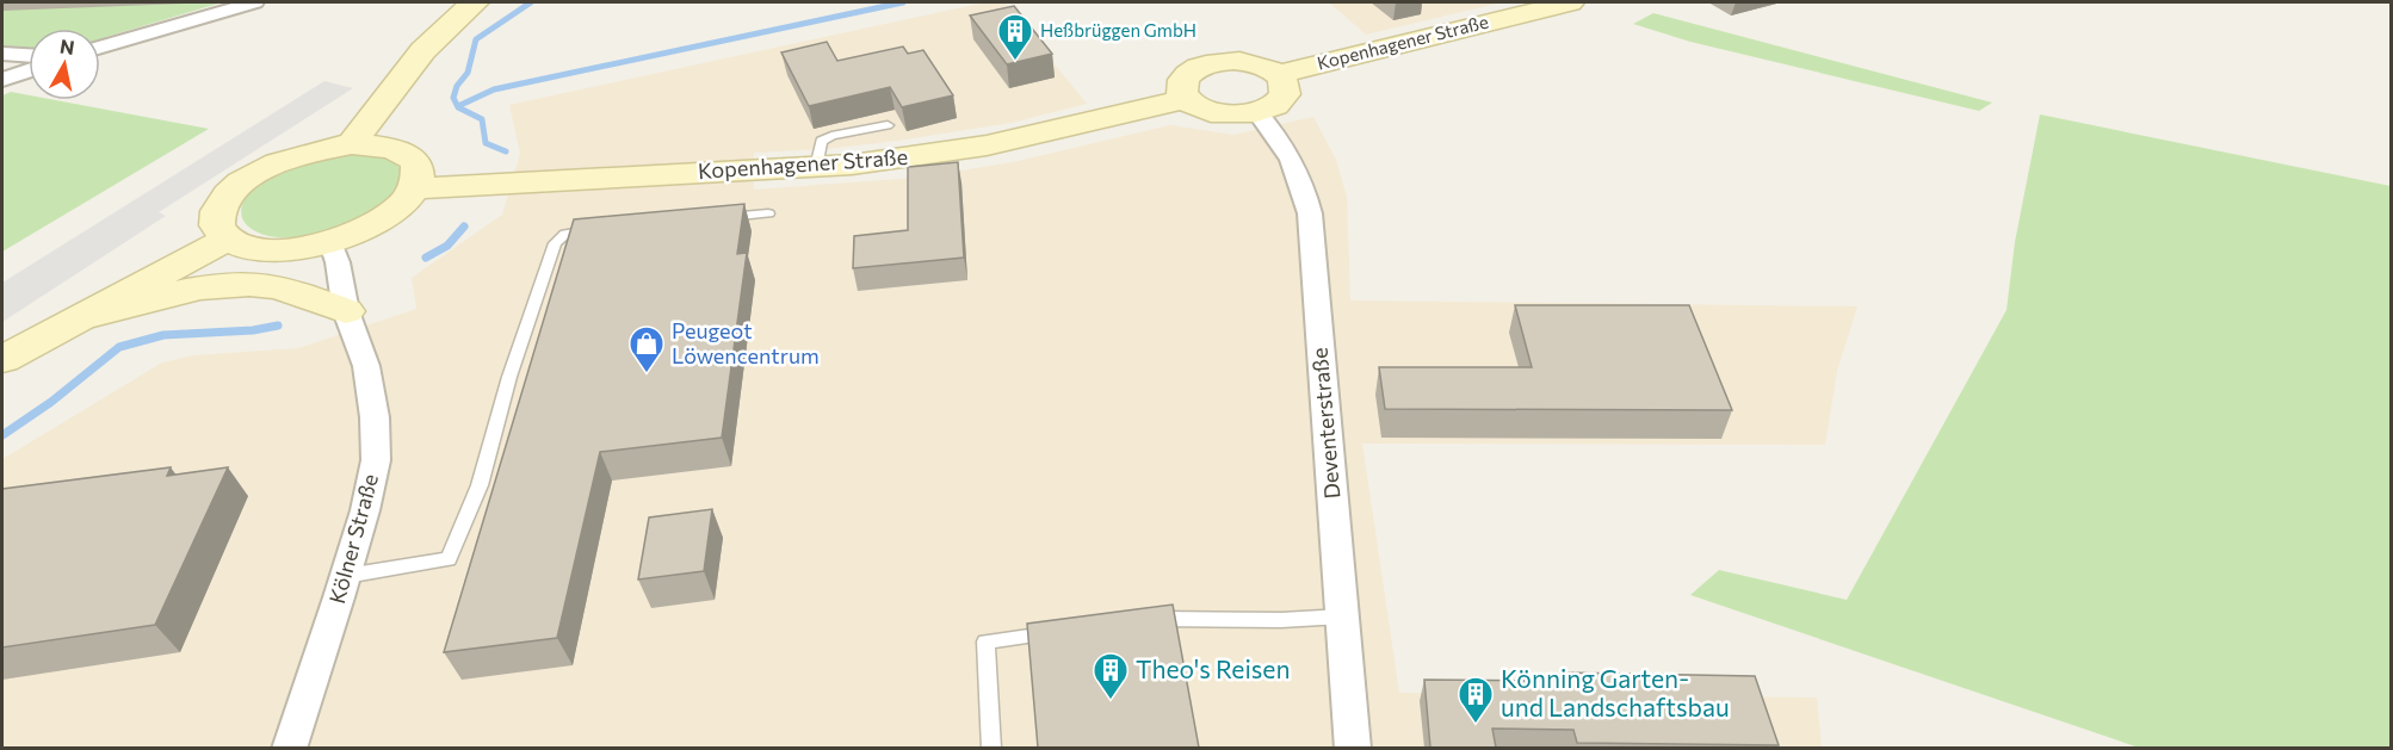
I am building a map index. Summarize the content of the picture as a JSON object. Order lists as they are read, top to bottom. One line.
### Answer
{"streets":{"main road":["Kopenhagener Straße"],"street":["Deventerstraße","Kölner Straße"]},"places":{"building":["Heßbrüggen GmbH","Theo's Reisen","Könning Garten- und Landschaftsbau"],"shop":["Peugeot Löwencentrum"]},"north":"top"}
